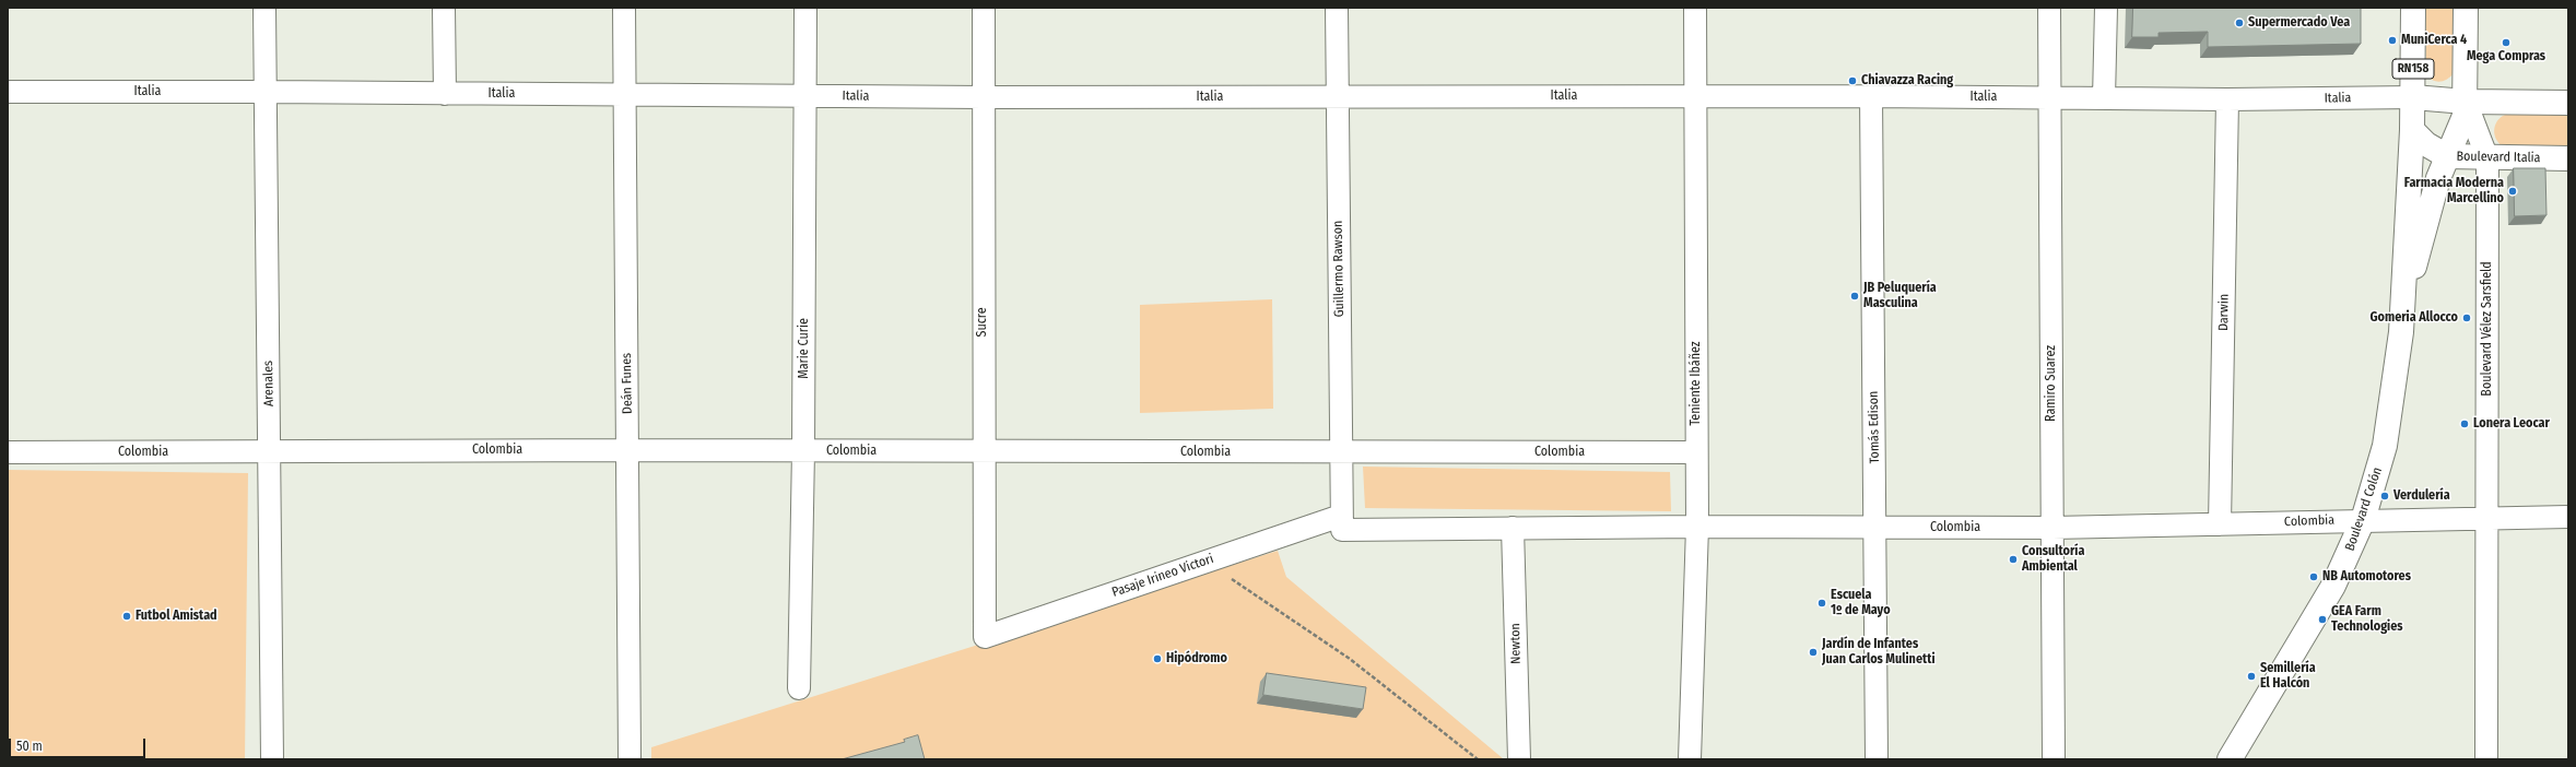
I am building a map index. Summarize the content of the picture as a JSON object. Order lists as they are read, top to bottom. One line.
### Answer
{"streets":{"main road":["RN158","Boulevard Italia","Boulevard Vélez Sarsfield","Boulevard Colón"],"street":["Italia","Guillermo Rawson","Darwin","Sucre","Marie Curie","Arenales","Deán Funes","Teniente Ibáñez","Ramiro Suarez","Tomás Edison","Colombia","Pasaje Irineo Victori","Newton"]},"crossings":[["RN158","Italia"],["RN158","Boulevard Italia"],["RN158","Boulevard Colón"],["Italia","Guillermo Rawson"],["Italia","Darwin"],["Italia","Sucre"],["Italia","Marie Curie"],["Italia","Arenales"],["Italia","Deán Funes"],["Italia","Teniente Ibáñez"],["Italia","Ramiro Suarez"],["Italia","Tomás Edison"],["Boulevard Italia","Boulevard Vélez Sarsfield"],["Boulevard Italia","Boulevard Colón"],["Guillermo Rawson","Colombia"],["Guillermo Rawson","Pasaje Irineo Victori"],["Darwin","Colombia"],["Sucre","Colombia"],["Sucre","Pasaje Irineo Victori"],["Boulevard Vélez Sarsfield","Colombia"],["Boulevard Vélez Sarsfield","Boulevard Colón"],["Marie Curie","Colombia"],["Arenales","Colombia"],["Deán Funes","Colombia"],["Teniente Ibáñez","Colombia"],["Ramiro Suarez","Colombia"],["Tomás Edison","Colombia"],["Colombia","Boulevard Colón"],["Colombia","Pasaje Irineo Victori"],["Colombia","Newton"]],"places":["Supermercado Vea","MuniCerca 4","Mega Compras","Chiavazza Racing","Farmacia Moderna Marcellino","JB Peluquería Masculina","Gomeria Allocco","Lonera Leocar","Verdulería","Consultoría Ambiental","NB Automotores","Escuela 1º de Mayo","Futbol Amistad","GEA Farm Technologies","Jardín de Infantes Juan Carlos Mulinetti","Hipódromo","Semillería El Halcón"],"scale_bar":"50 m"}
